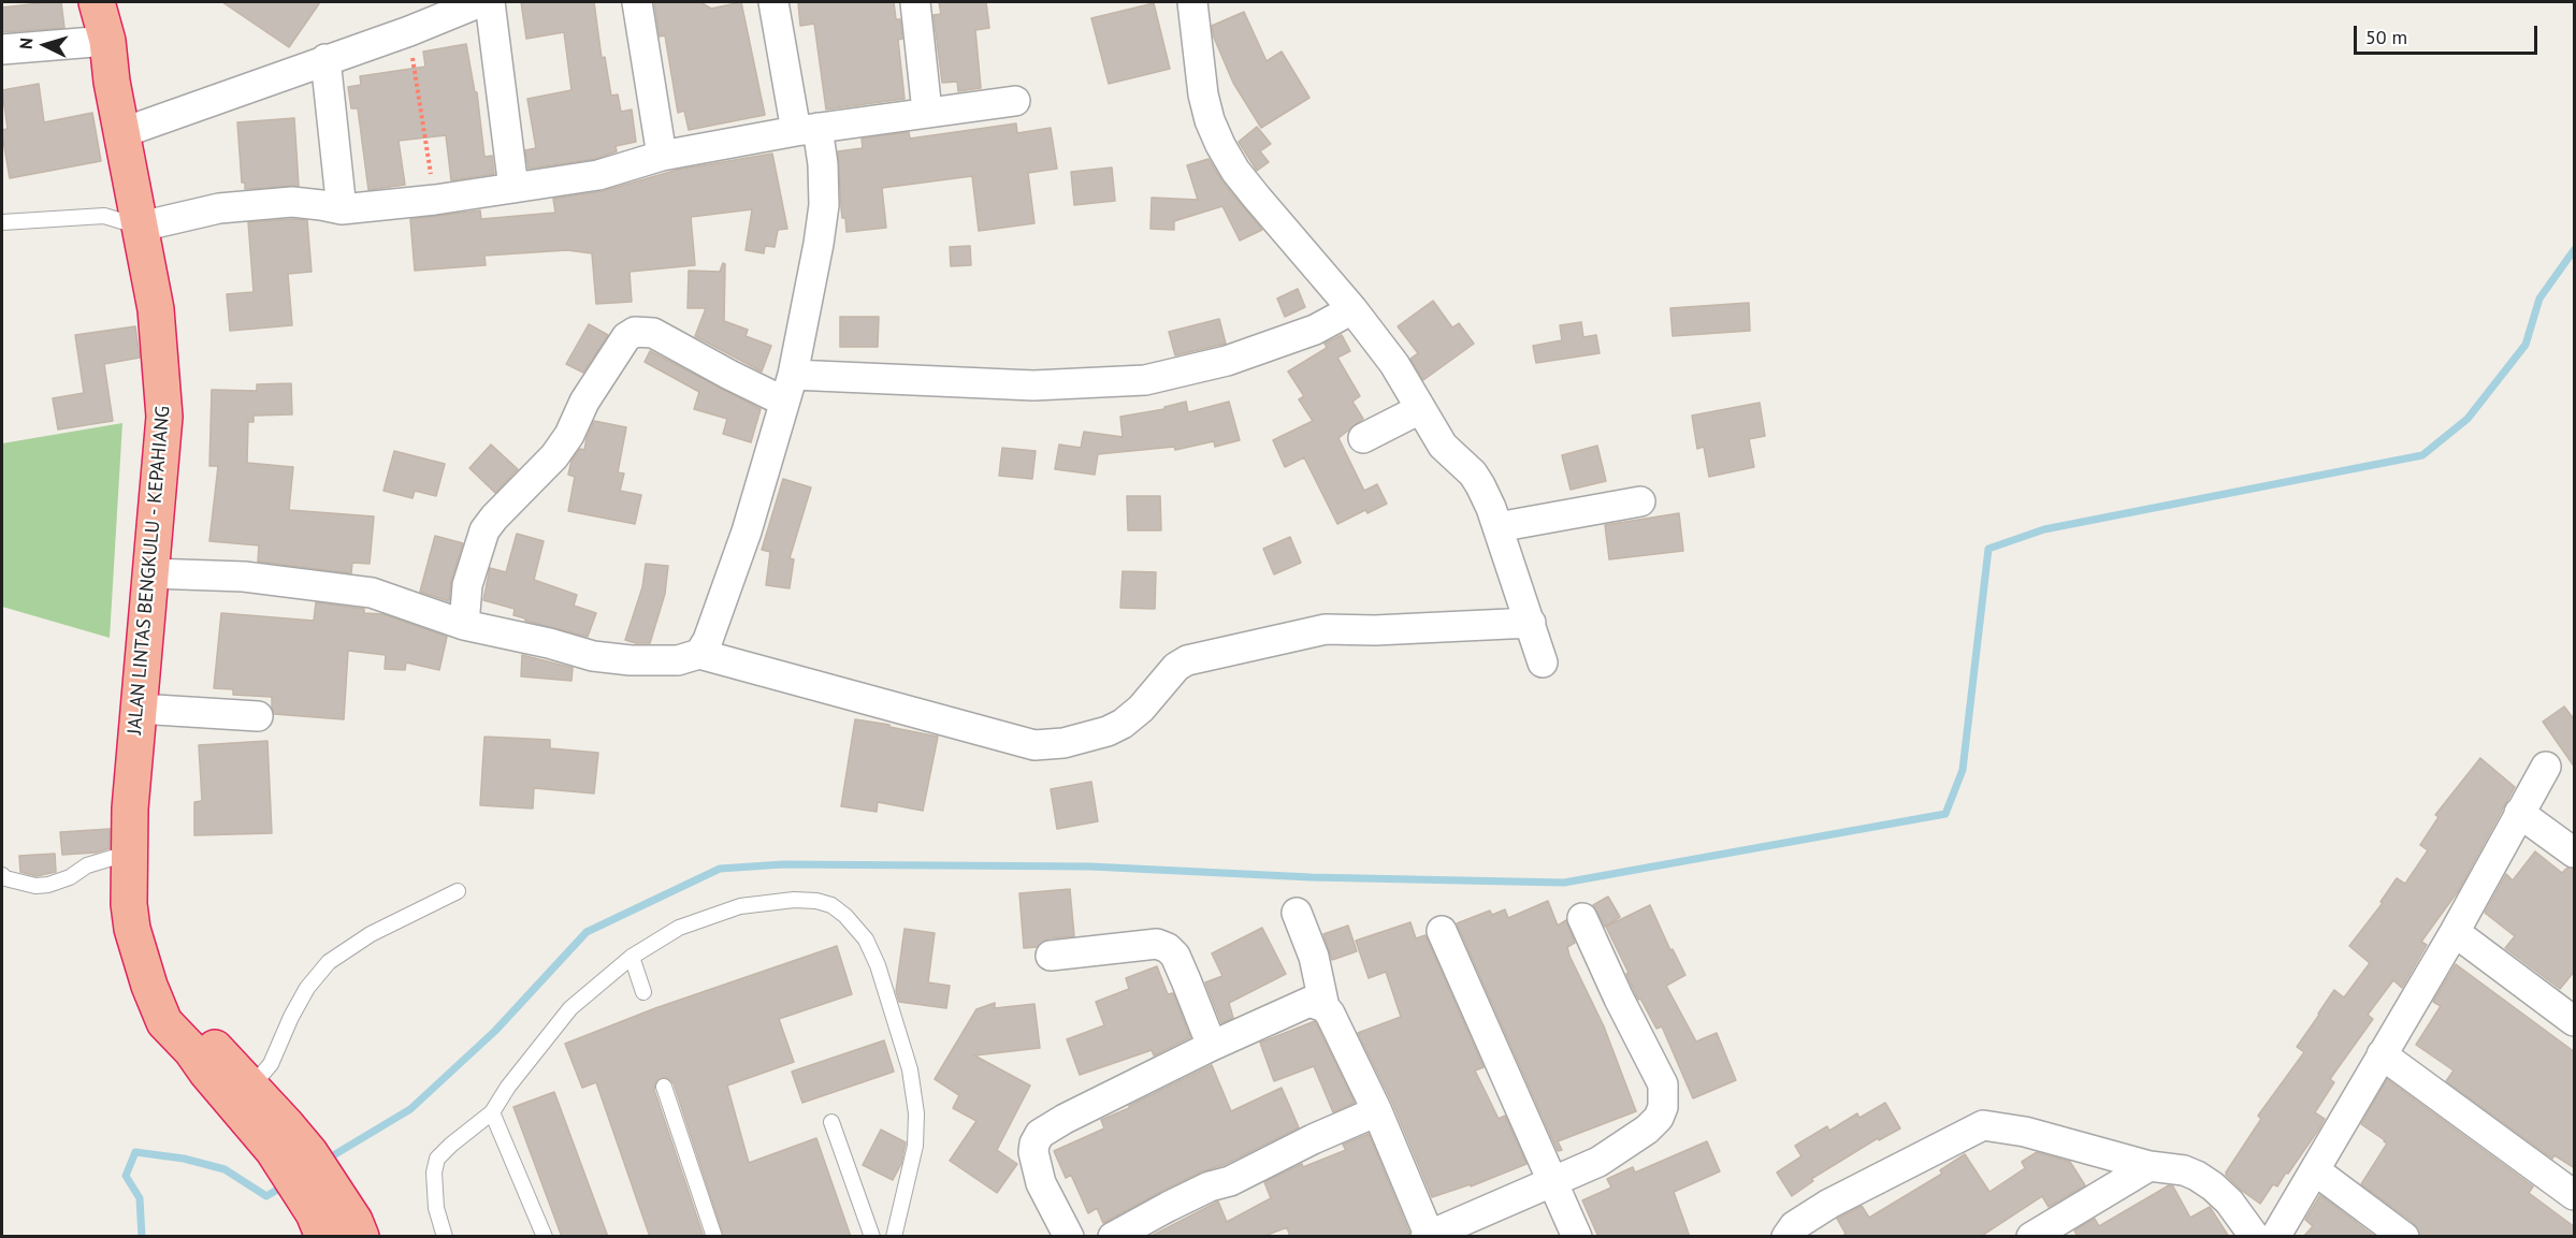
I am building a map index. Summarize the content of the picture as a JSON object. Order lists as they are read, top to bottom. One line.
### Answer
{"streets":{"highway":["JALAN LINTAS BENGKULU - KEPAHIANG"]},"scale_bar":"50 m","north":"left"}
